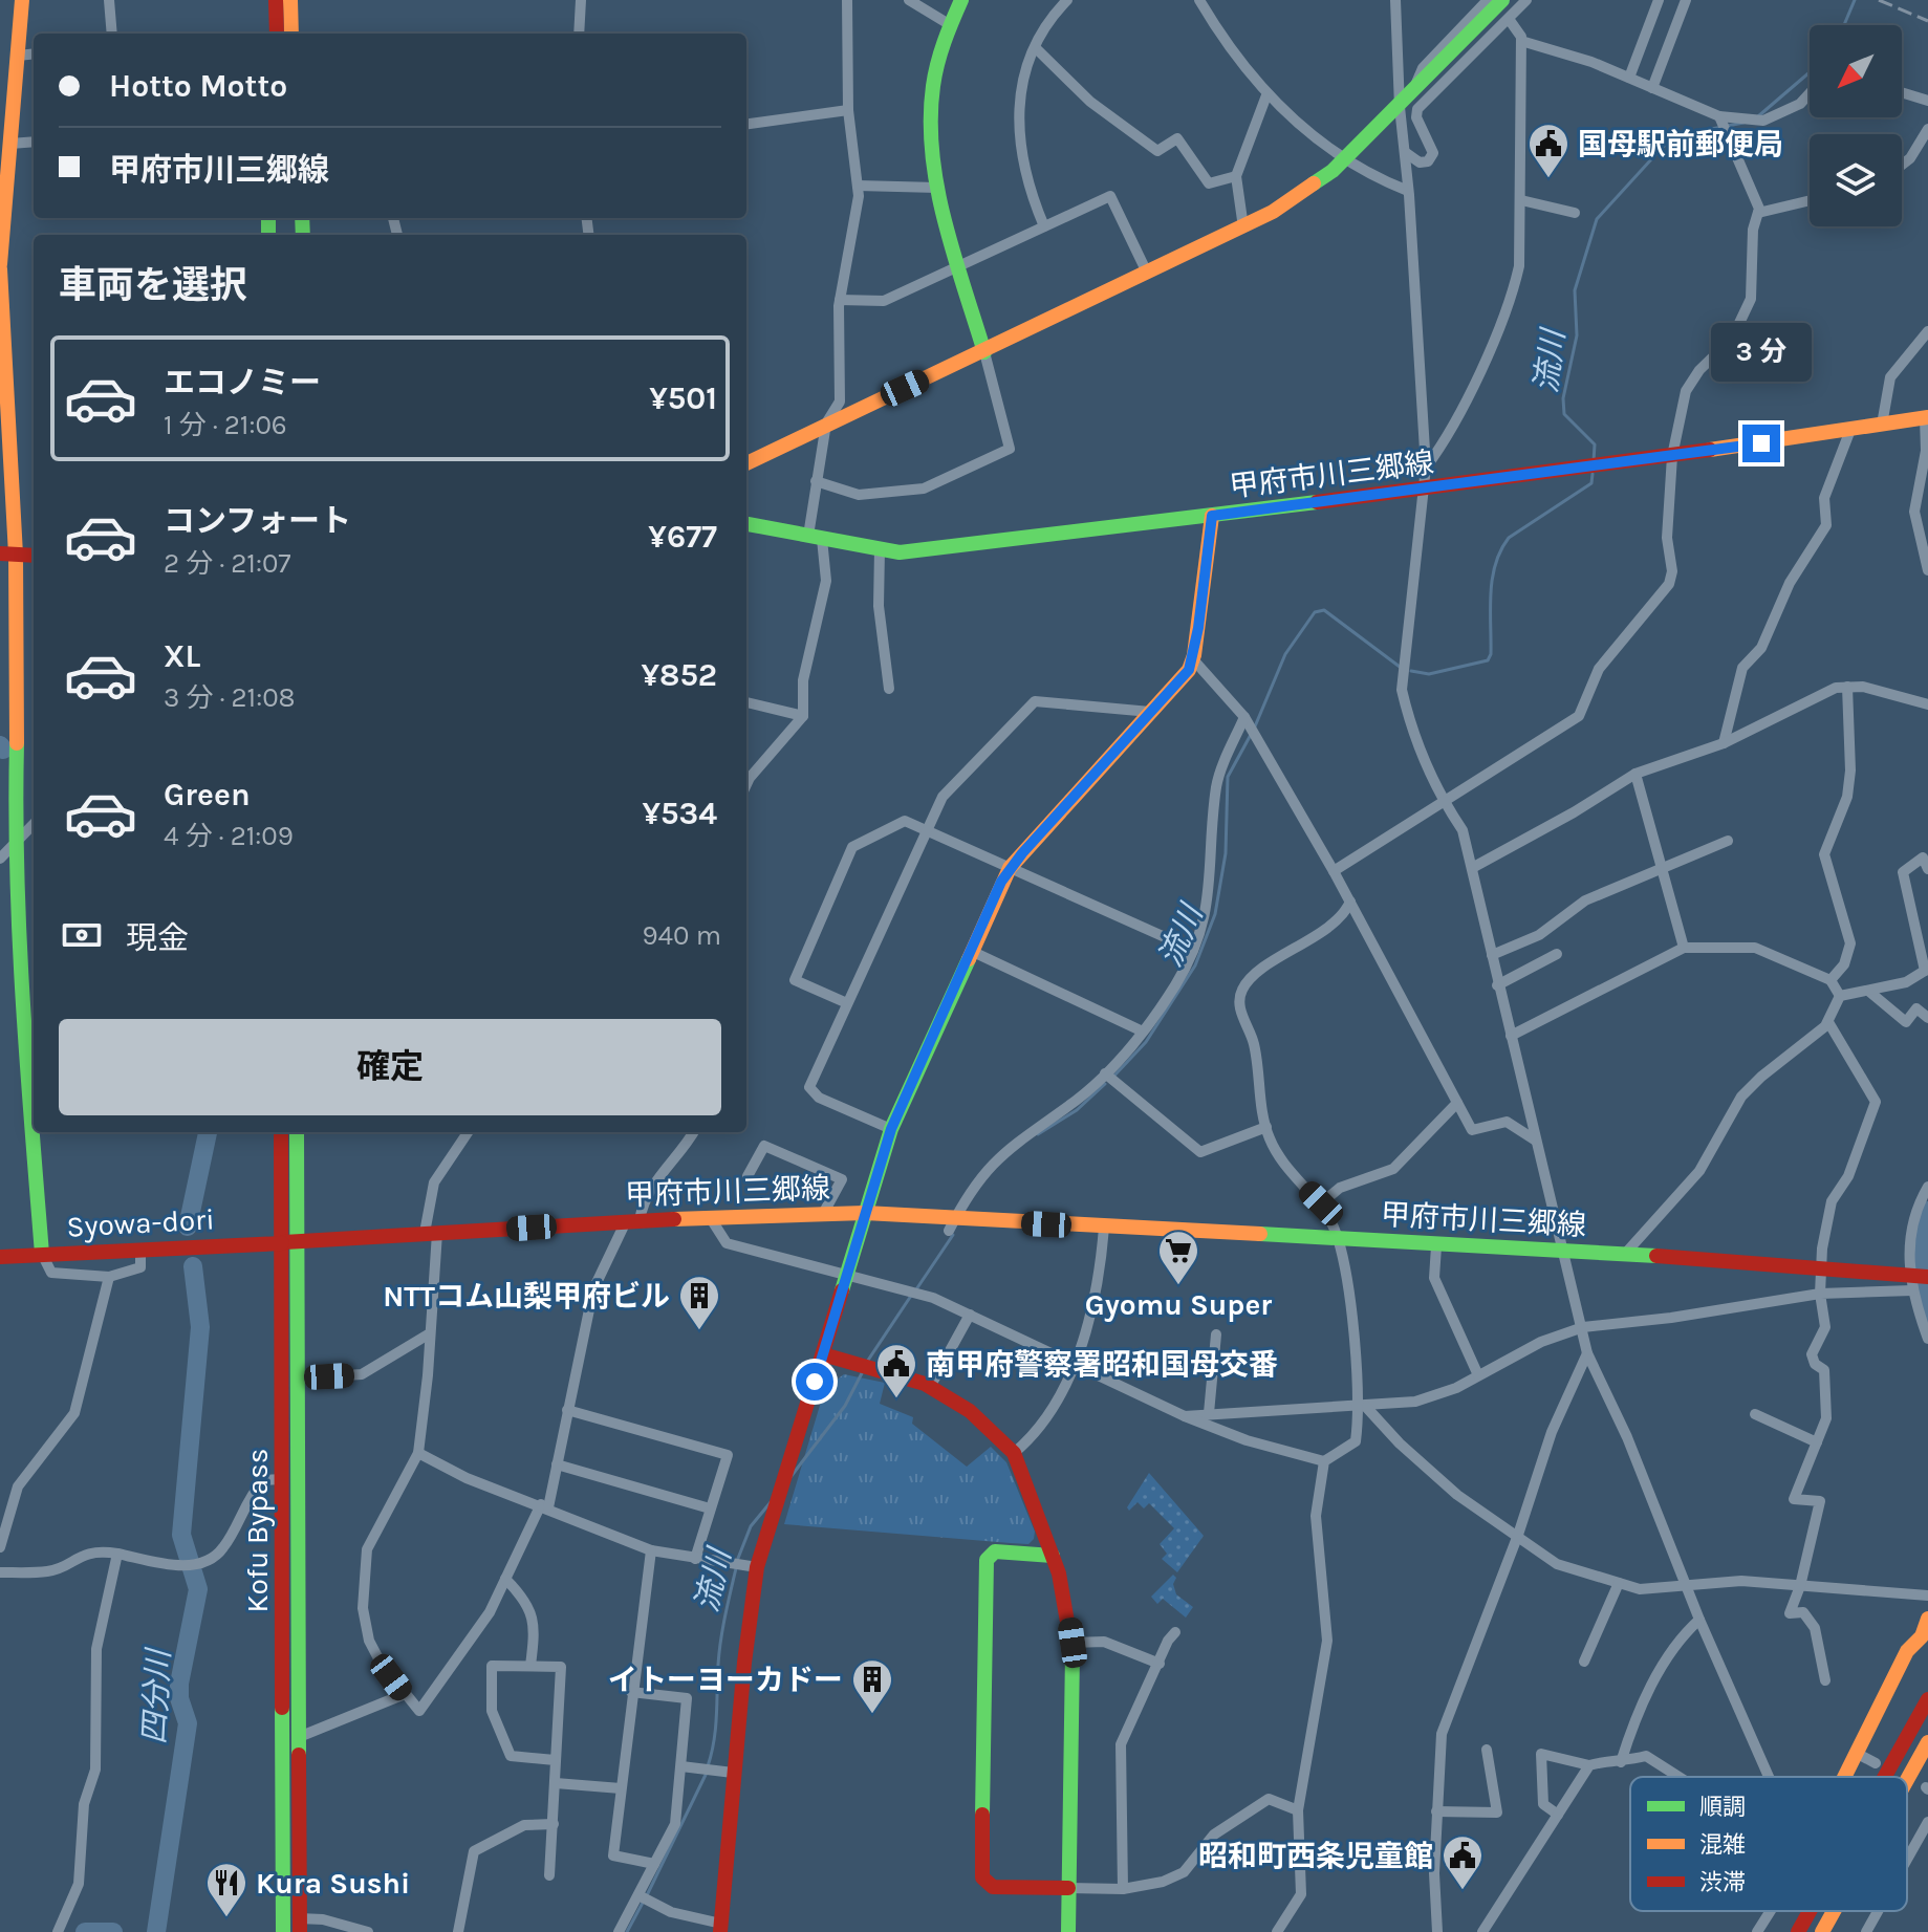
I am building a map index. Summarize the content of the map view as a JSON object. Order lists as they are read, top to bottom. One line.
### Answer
{"streets":{"main road":["甲府市川三郷線","Syowa-dori","Kofu Bypass"]},"crossings":[["甲府市川三郷線","Syowa-dori"],["甲府市川三郷線","Kofu Bypass"],["Syowa-dori","Kofu Bypass"]],"water":["流川","四分川"],"places":{"public building":["国母駅前郵便局","南甲府警察署昭和国母交番","昭和町西条児童館"],"supermarket":["Gyomu Super"],"building":["NTTコム山梨甲府ビル","イトーヨーカドー"],"restaurant":["Kura Sushi"]},"legend":["順調","混雑","渋滞"],"north":"bottom left","page":{"banner":["Hotto Motto","甲府市川三郷線"],"heading":"車両を選択","bubble":"3 分","list":[{"name":"エコノミー","note":"1 分 · 21:06","value":"¥501"},{"name":"コンフォート","note":"2 分 · 21:07","value":"¥677"},{"name":"XL","note":"3 分 · 21:08","value":"¥852"},{"name":"Green","note":"4 分 · 21:09","value":"¥534"}],"pay":["現金","940 m"],"buttons":"確定"}}
